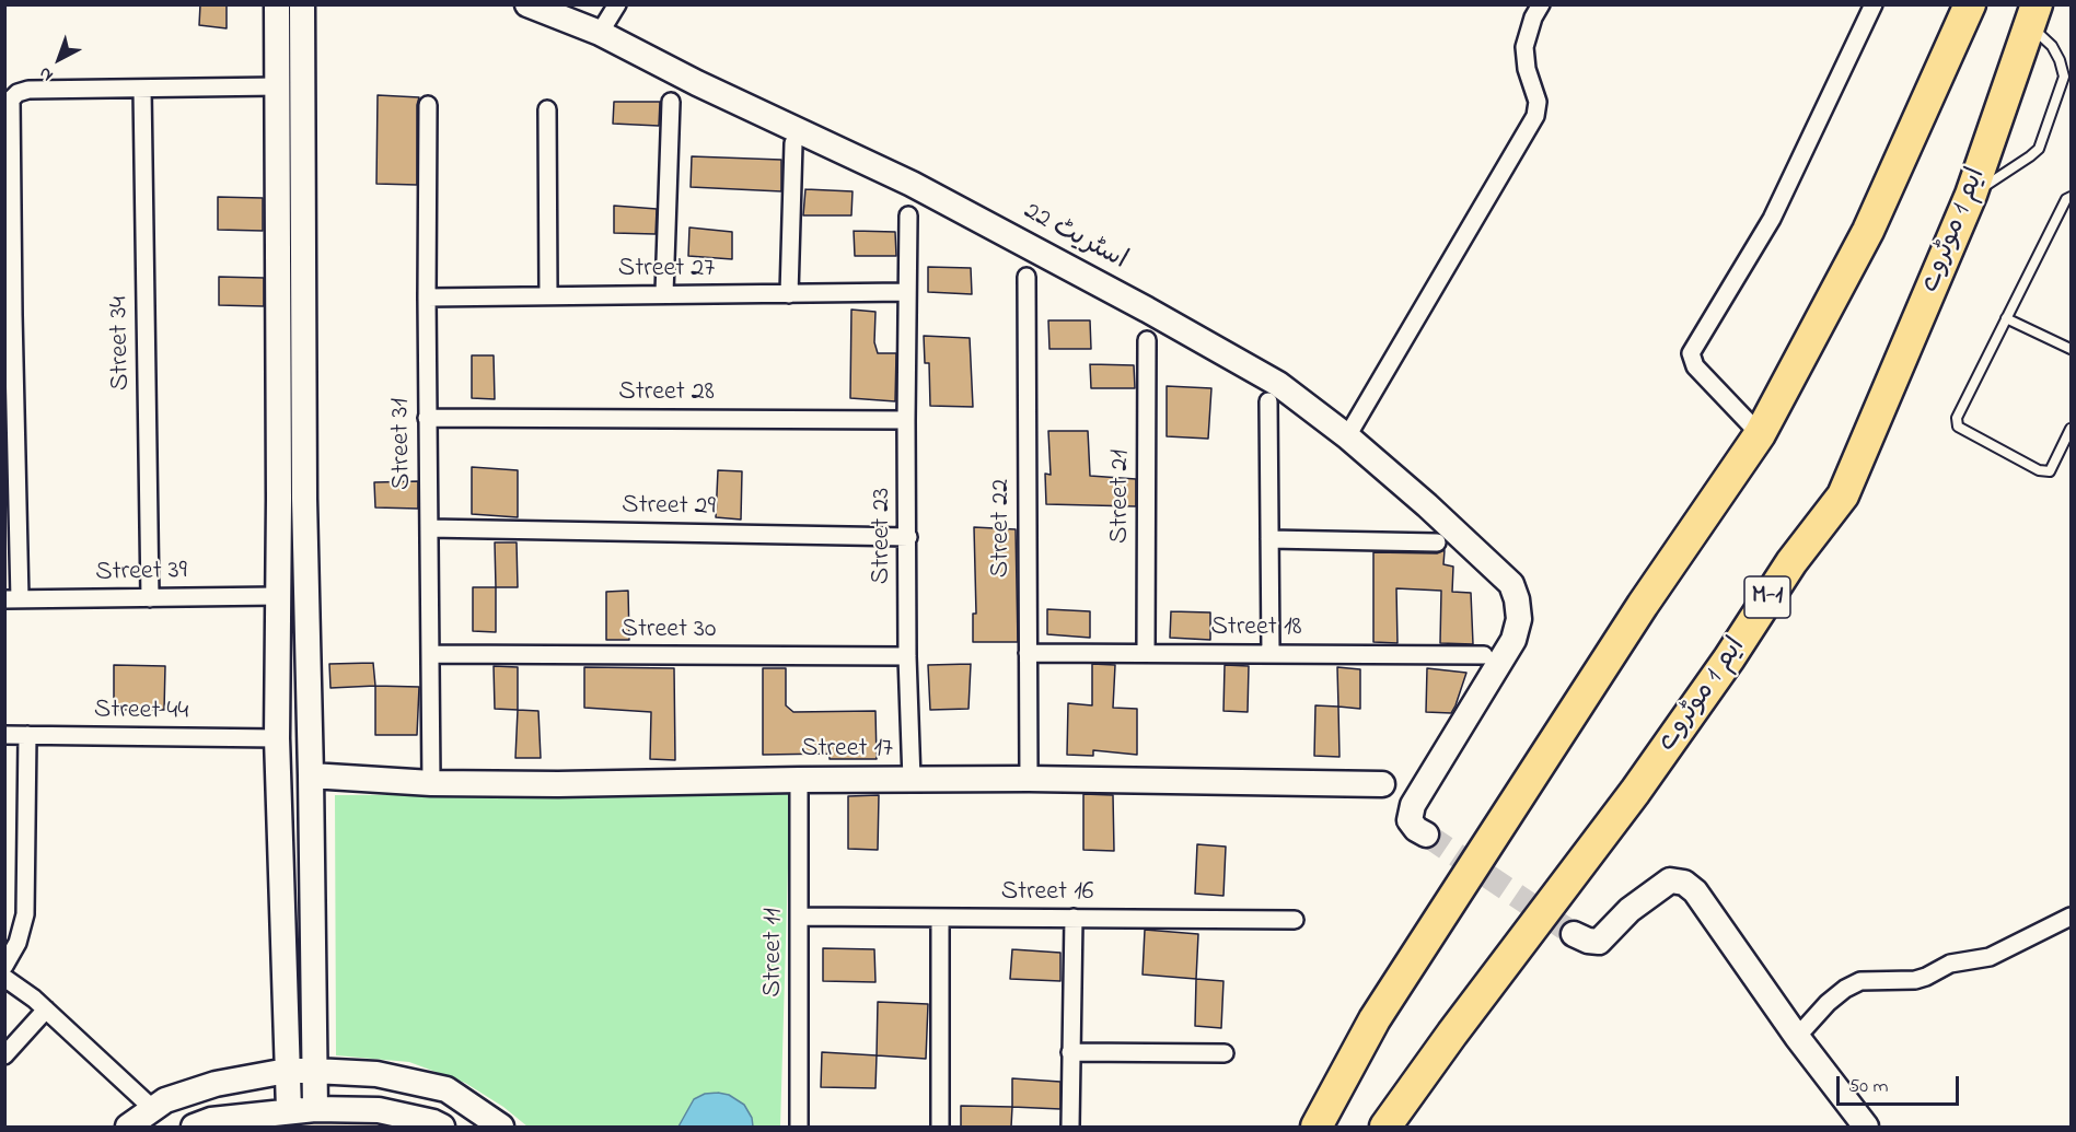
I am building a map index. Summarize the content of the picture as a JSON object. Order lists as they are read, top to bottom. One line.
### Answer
{"streets":{"highway":["ایم 1 موٹروے","M-1"],"street":["اسٹریٹ 22","Street 27","Street 34","Street 28","Street 31","Street 21","Street 29","Street 22","Street 23","Street 39","Street 18","Street 30","Street 44","Street 17","Street 16","Street 11"]},"crossings":[["Street 27","Street 31"],["Street 27","Street 23"],["Street 34","Street 39"],["Street 28","Street 31"],["Street 28","Street 23"],["Street 31","Street 29"],["Street 31","Street 30"],["Street 31","Street 17"],["Street 21","Street 18"],["Street 29","Street 23"],["Street 22","Street 18"],["Street 22","Street 17"],["Street 23","Street 30"],["Street 23","Street 17"],["Street 17","Street 11"],["Street 16","Street 11"]],"scale_bar":"50 m","north":"bottom left"}
